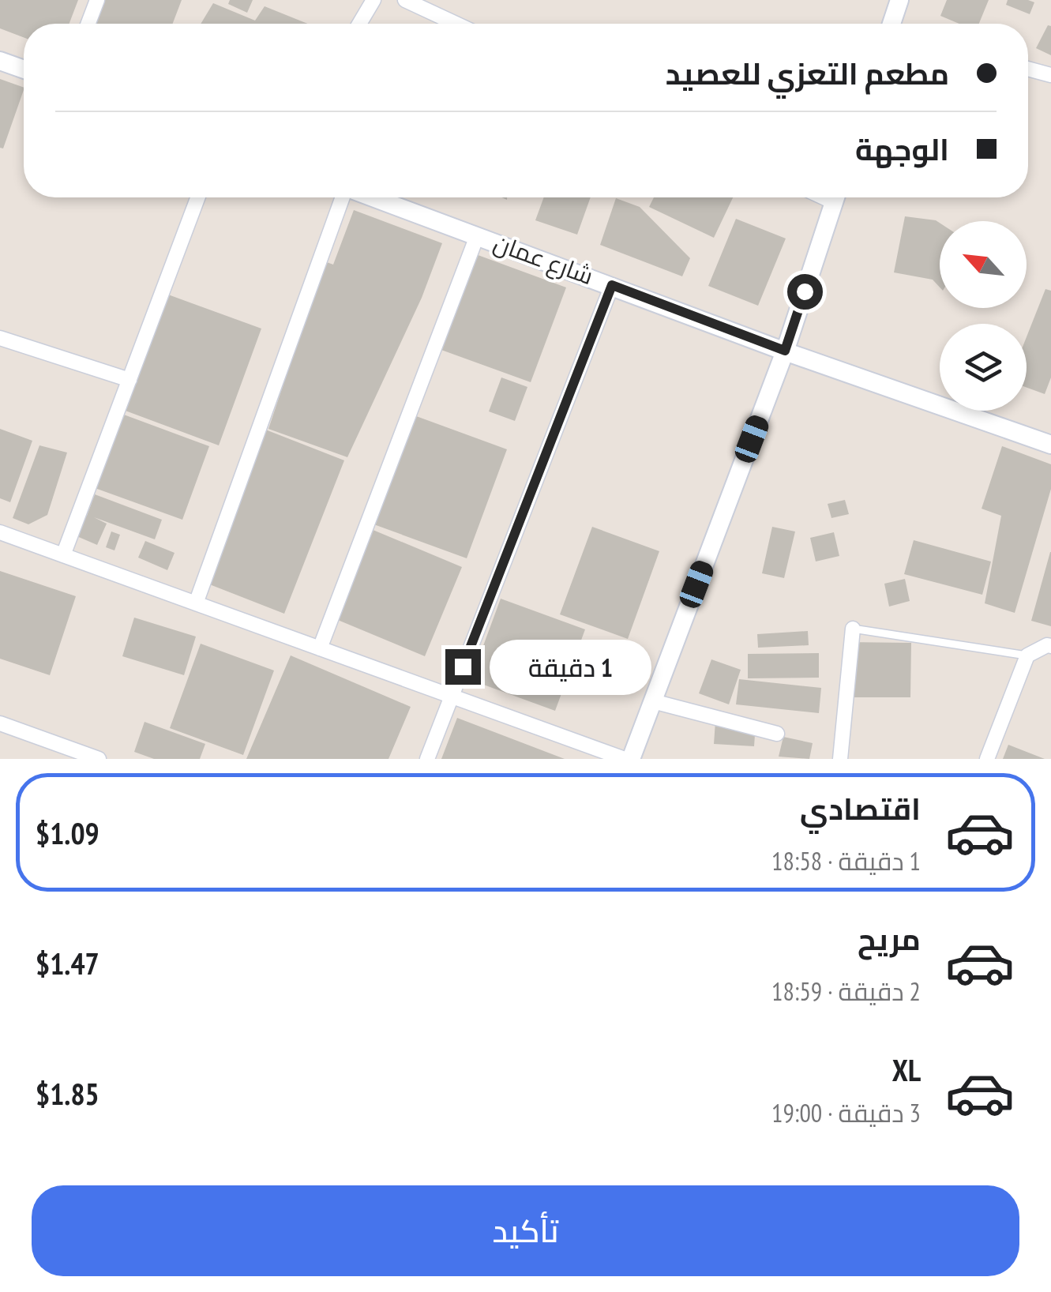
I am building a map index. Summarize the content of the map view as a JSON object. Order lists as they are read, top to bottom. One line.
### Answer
{"streets":{"street":["شارع عمان"]},"north":"top left","page":{"banner":["مطعم التعزي للعصيد","الوجهة"],"bubble":"1 دقيقة","list":[{"name":"اقتصادي","note":"1 دقيقة · 18:58","value":"$1.09"},{"name":"مريح","note":"2 دقيقة · 18:59","value":"$1.47"},{"name":"XL","note":"3 دقيقة · 19:00","value":"$1.85"}],"buttons":"تأكيد"}}
